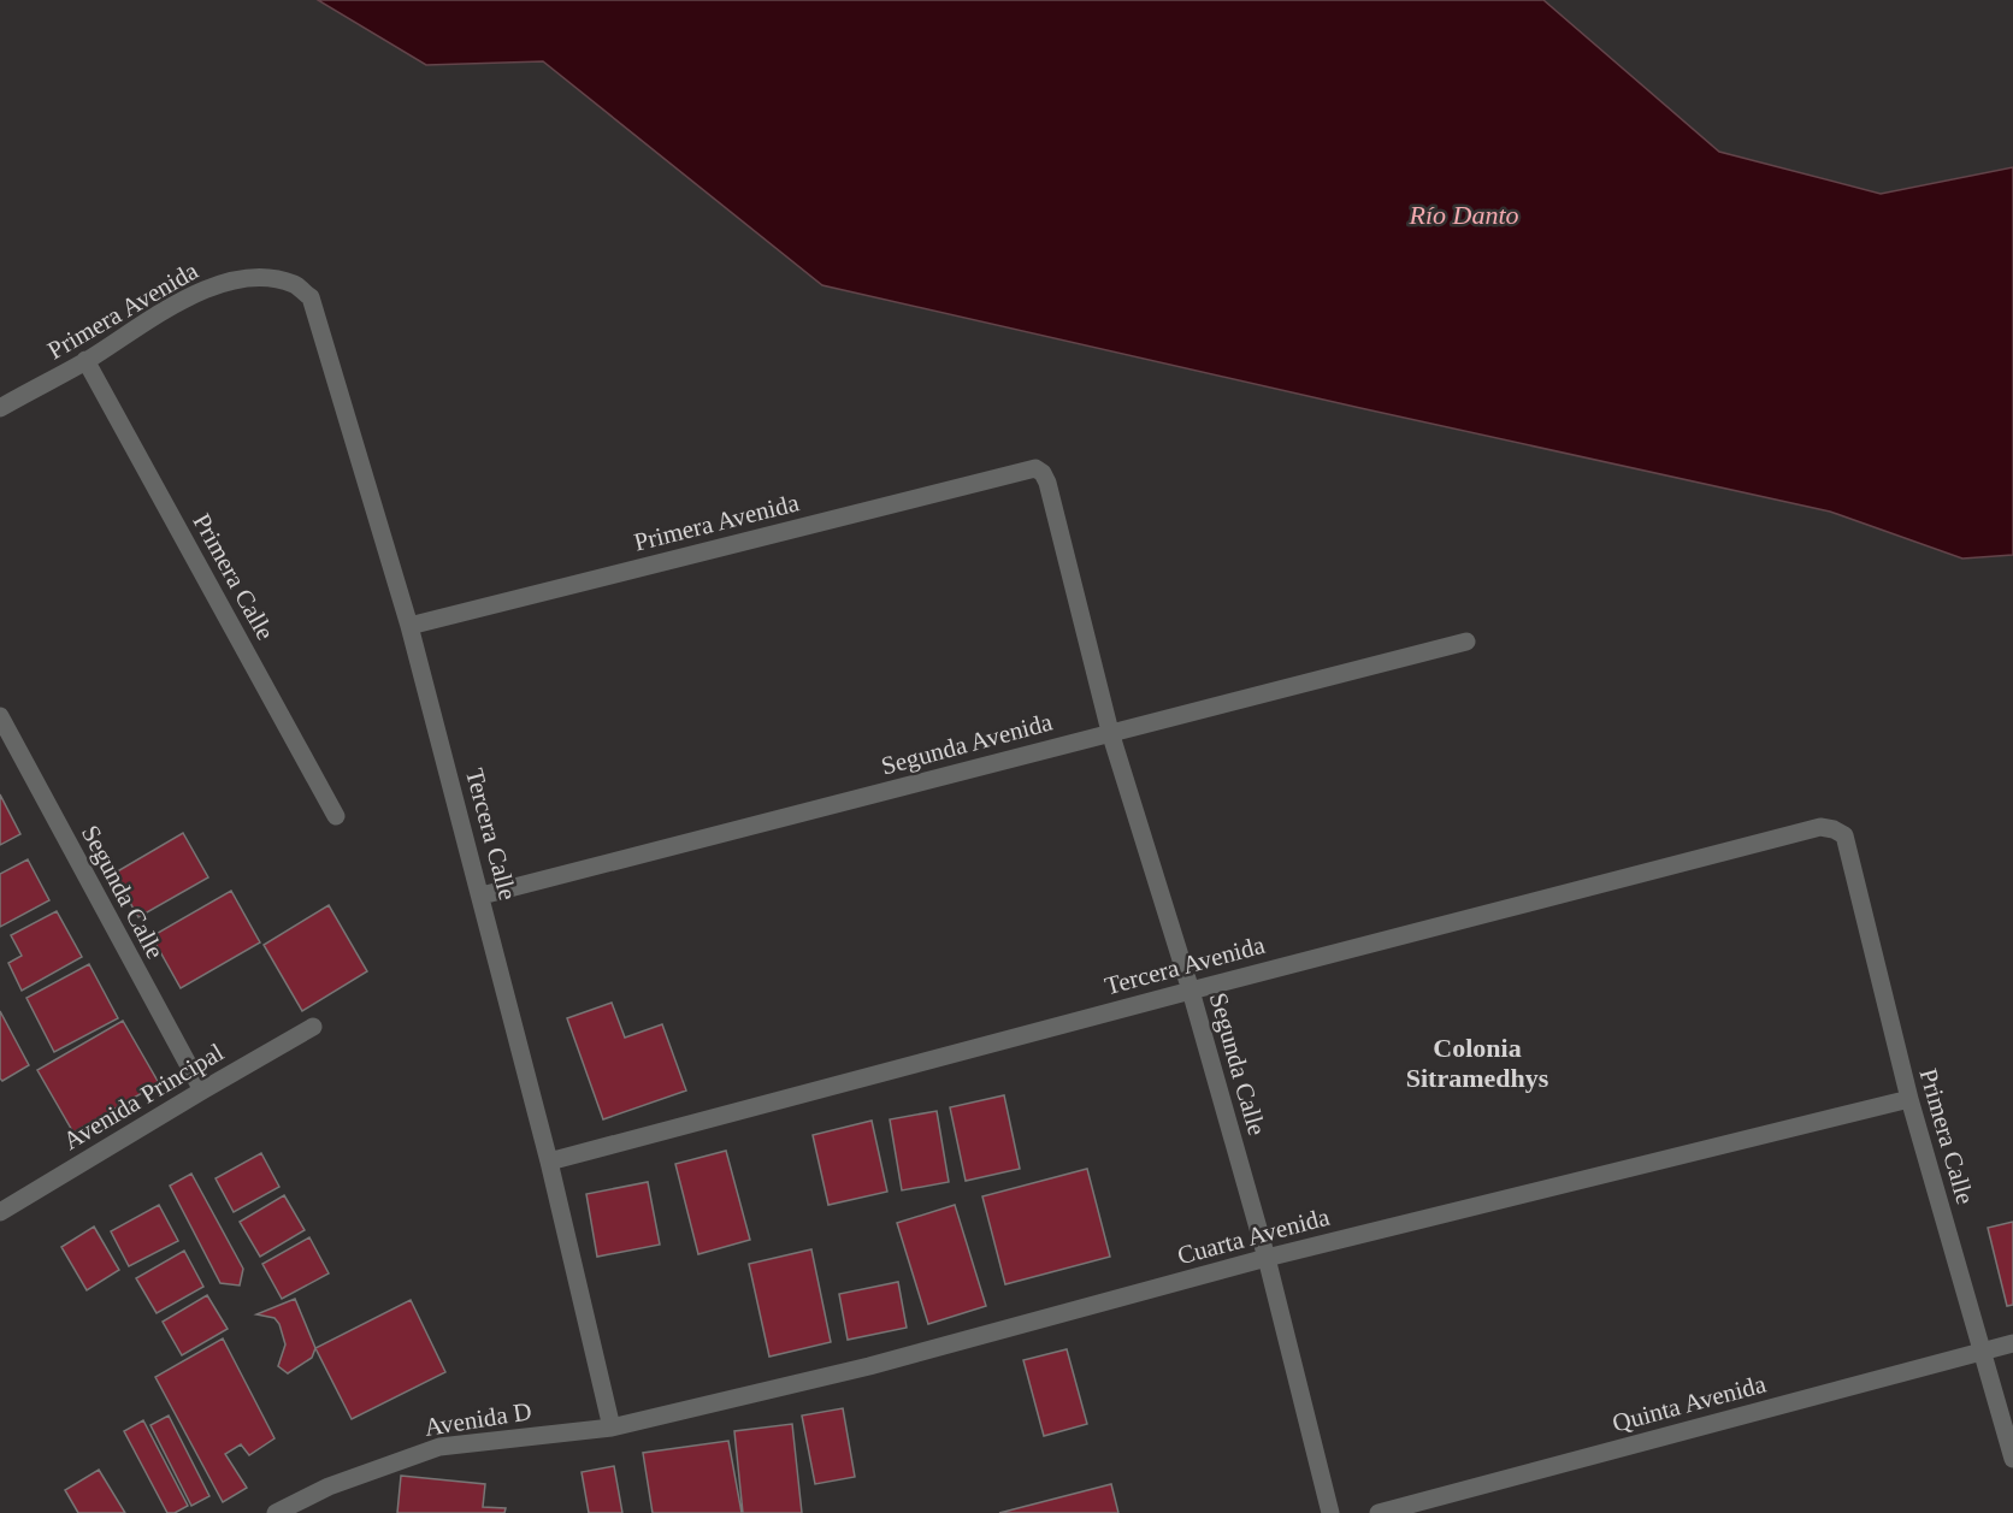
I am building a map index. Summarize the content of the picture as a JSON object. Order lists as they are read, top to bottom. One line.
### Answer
{"streets":{"street":["Primera Avenida","Primera Calle","Segunda Avenida","Tercera Calle","Segunda Calle","Tercera Avenida","Avenida Principal","Cuarta Avenida","Quinta Avenida","Avenida D"]},"crossings":[["Primera Avenida","Primera Calle"],["Primera Avenida","Tercera Calle"],["Primera Avenida","Segunda Calle"],["Primera Calle","Tercera Avenida"],["Primera Calle","Cuarta Avenida"],["Primera Calle","Quinta Avenida"],["Segunda Avenida","Tercera Calle"],["Segunda Avenida","Segunda Calle"],["Tercera Calle","Tercera Avenida"],["Tercera Calle","Cuarta Avenida"],["Tercera Calle","Avenida D"],["Segunda Calle","Tercera Avenida"],["Segunda Calle","Avenida Principal"],["Segunda Calle","Cuarta Avenida"],["Cuarta Avenida","Avenida D"]],"districts":["Colonia Sitramedhys"],"water":["Río Danto"]}
